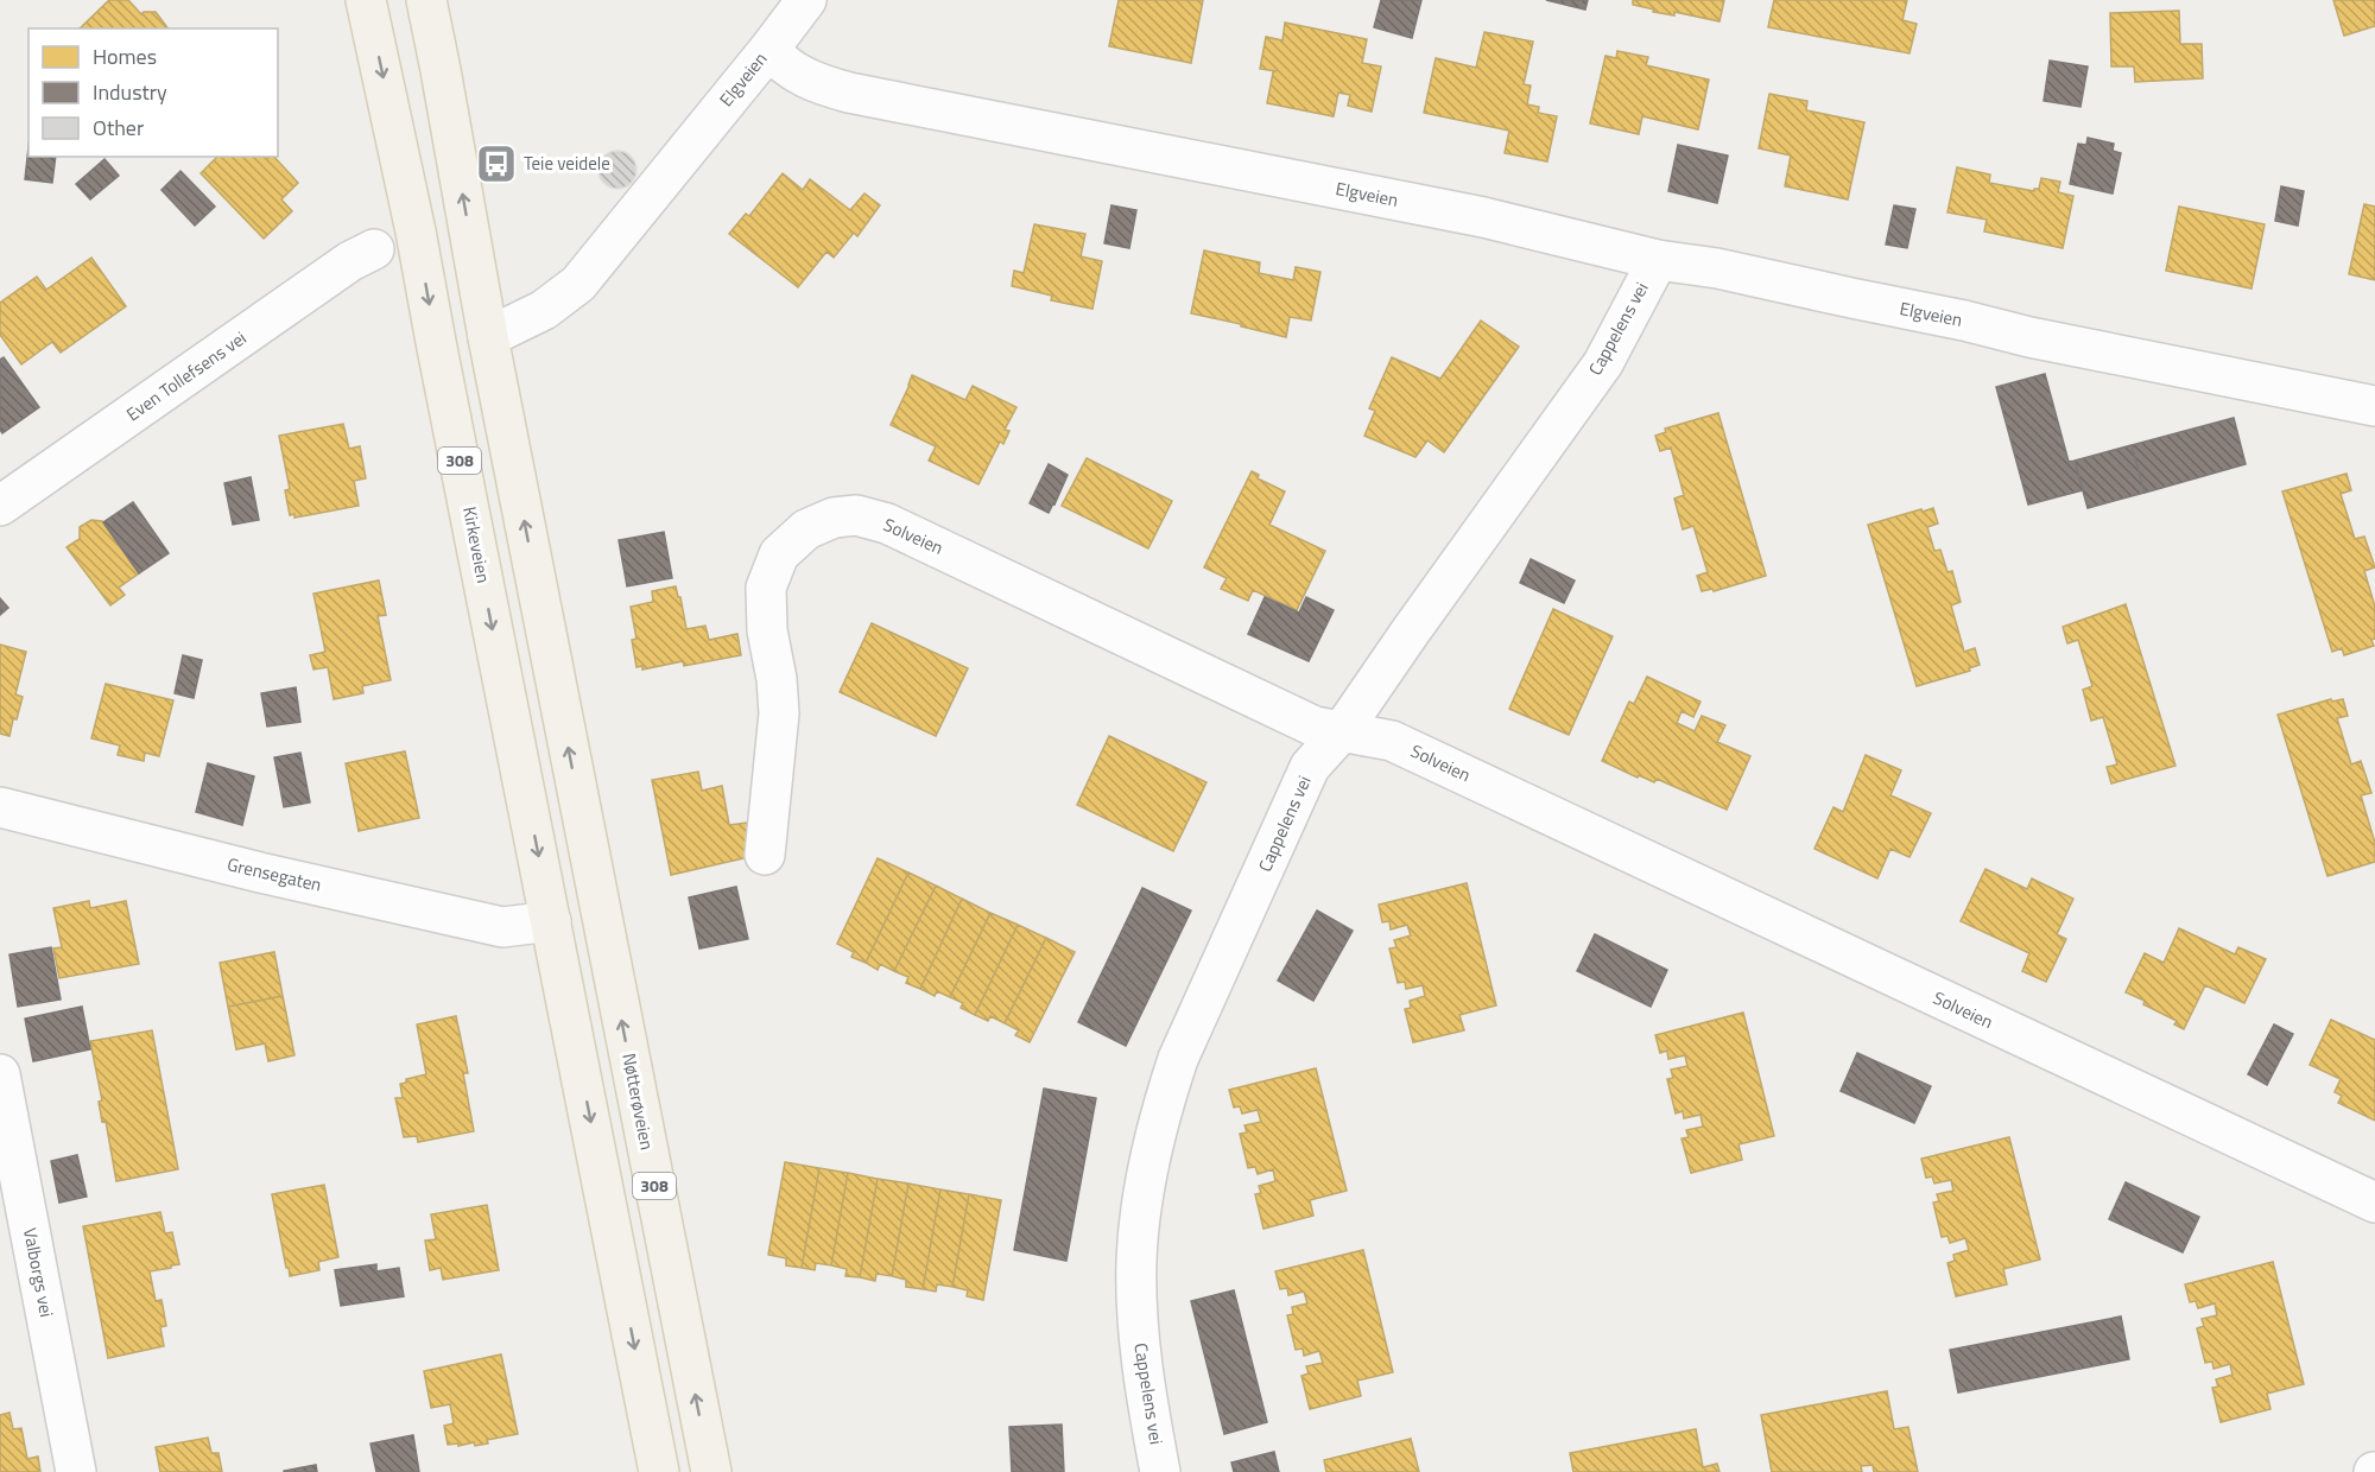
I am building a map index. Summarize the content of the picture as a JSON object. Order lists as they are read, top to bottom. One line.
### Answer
{"streets":{"main road":["308","Kirkeveien","Nøtterøveien"],"street":["Elgveien","Cappelens vei","Even Tollefsens vei","Solveien","Grensegaten","Valborgs vei"]},"crossings":[["Elgveien","Cappelens vei"],["Elgveien","308"],["Elgveien","Nøtterøveien"],["Cappelens vei","Solveien"],["308","Kirkeveien"],["308","Grensegaten"],["308","Nøtterøveien"],["Kirkeveien","Grensegaten"]],"places":{"bus stop":["Teie veidele"]},"legend":["Homes","Industry","Other"]}
